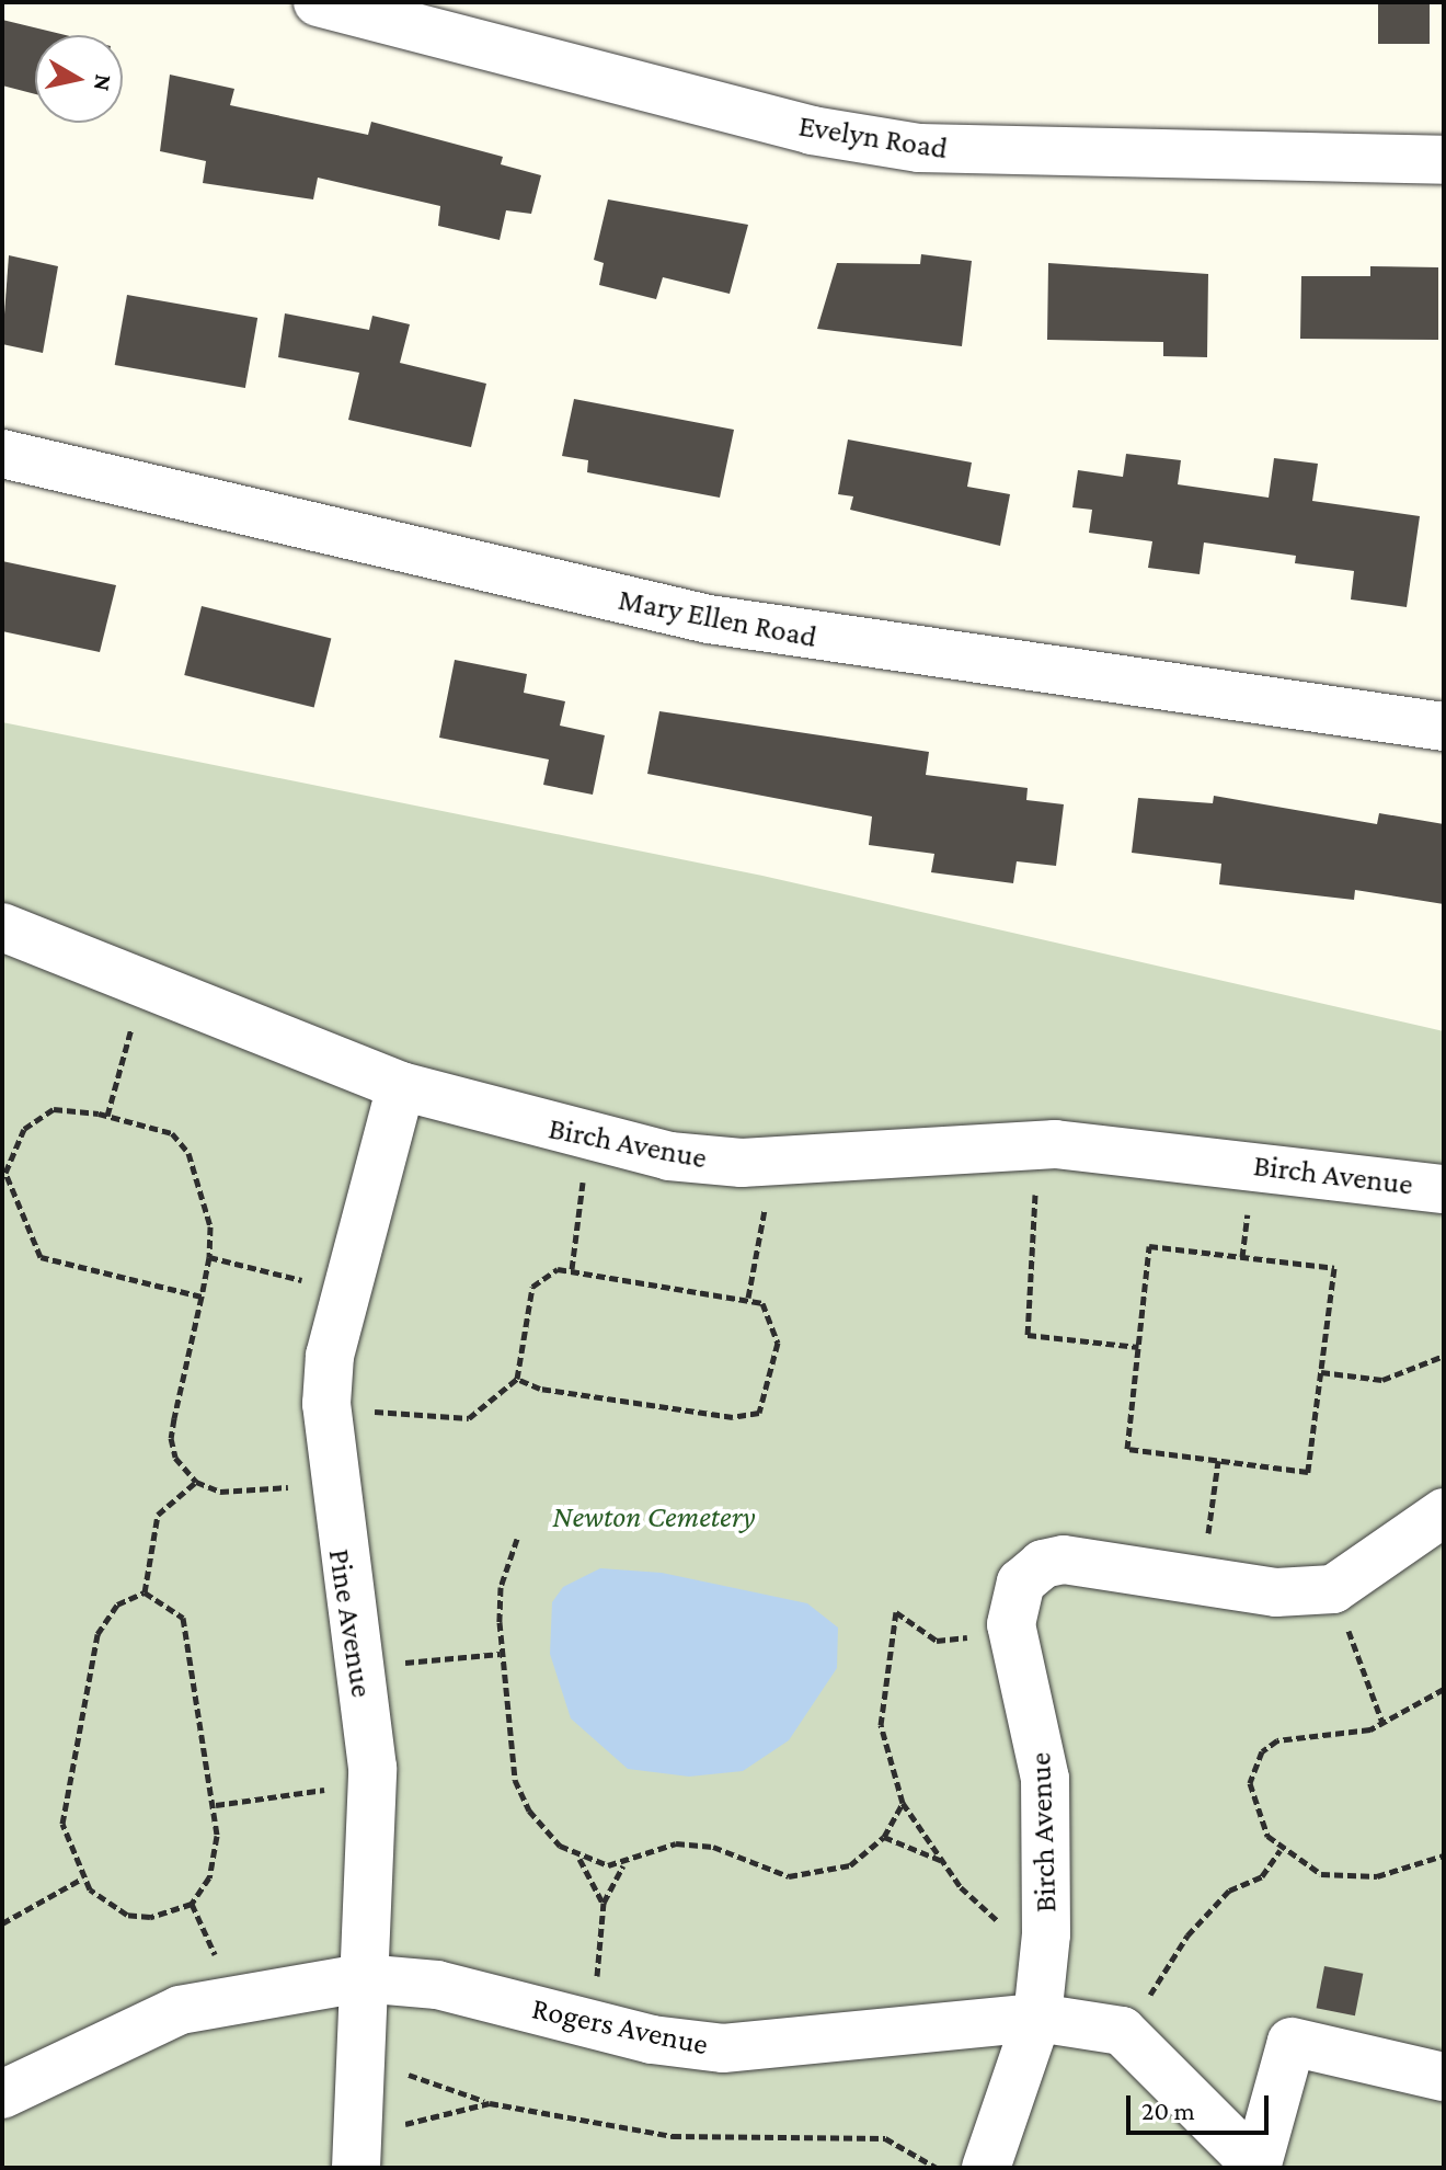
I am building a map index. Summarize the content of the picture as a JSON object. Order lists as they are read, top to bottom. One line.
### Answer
{"streets":{"street":["Evelyn Road","Mary Ellen Road","Birch Avenue","Pine Avenue","Rogers Avenue"]},"crossings":[["Birch Avenue","Pine Avenue"],["Birch Avenue","Rogers Avenue"],["Pine Avenue","Rogers Avenue"]],"parks":["Newton Cemetery"],"scale_bar":"20 m","north":"right"}
